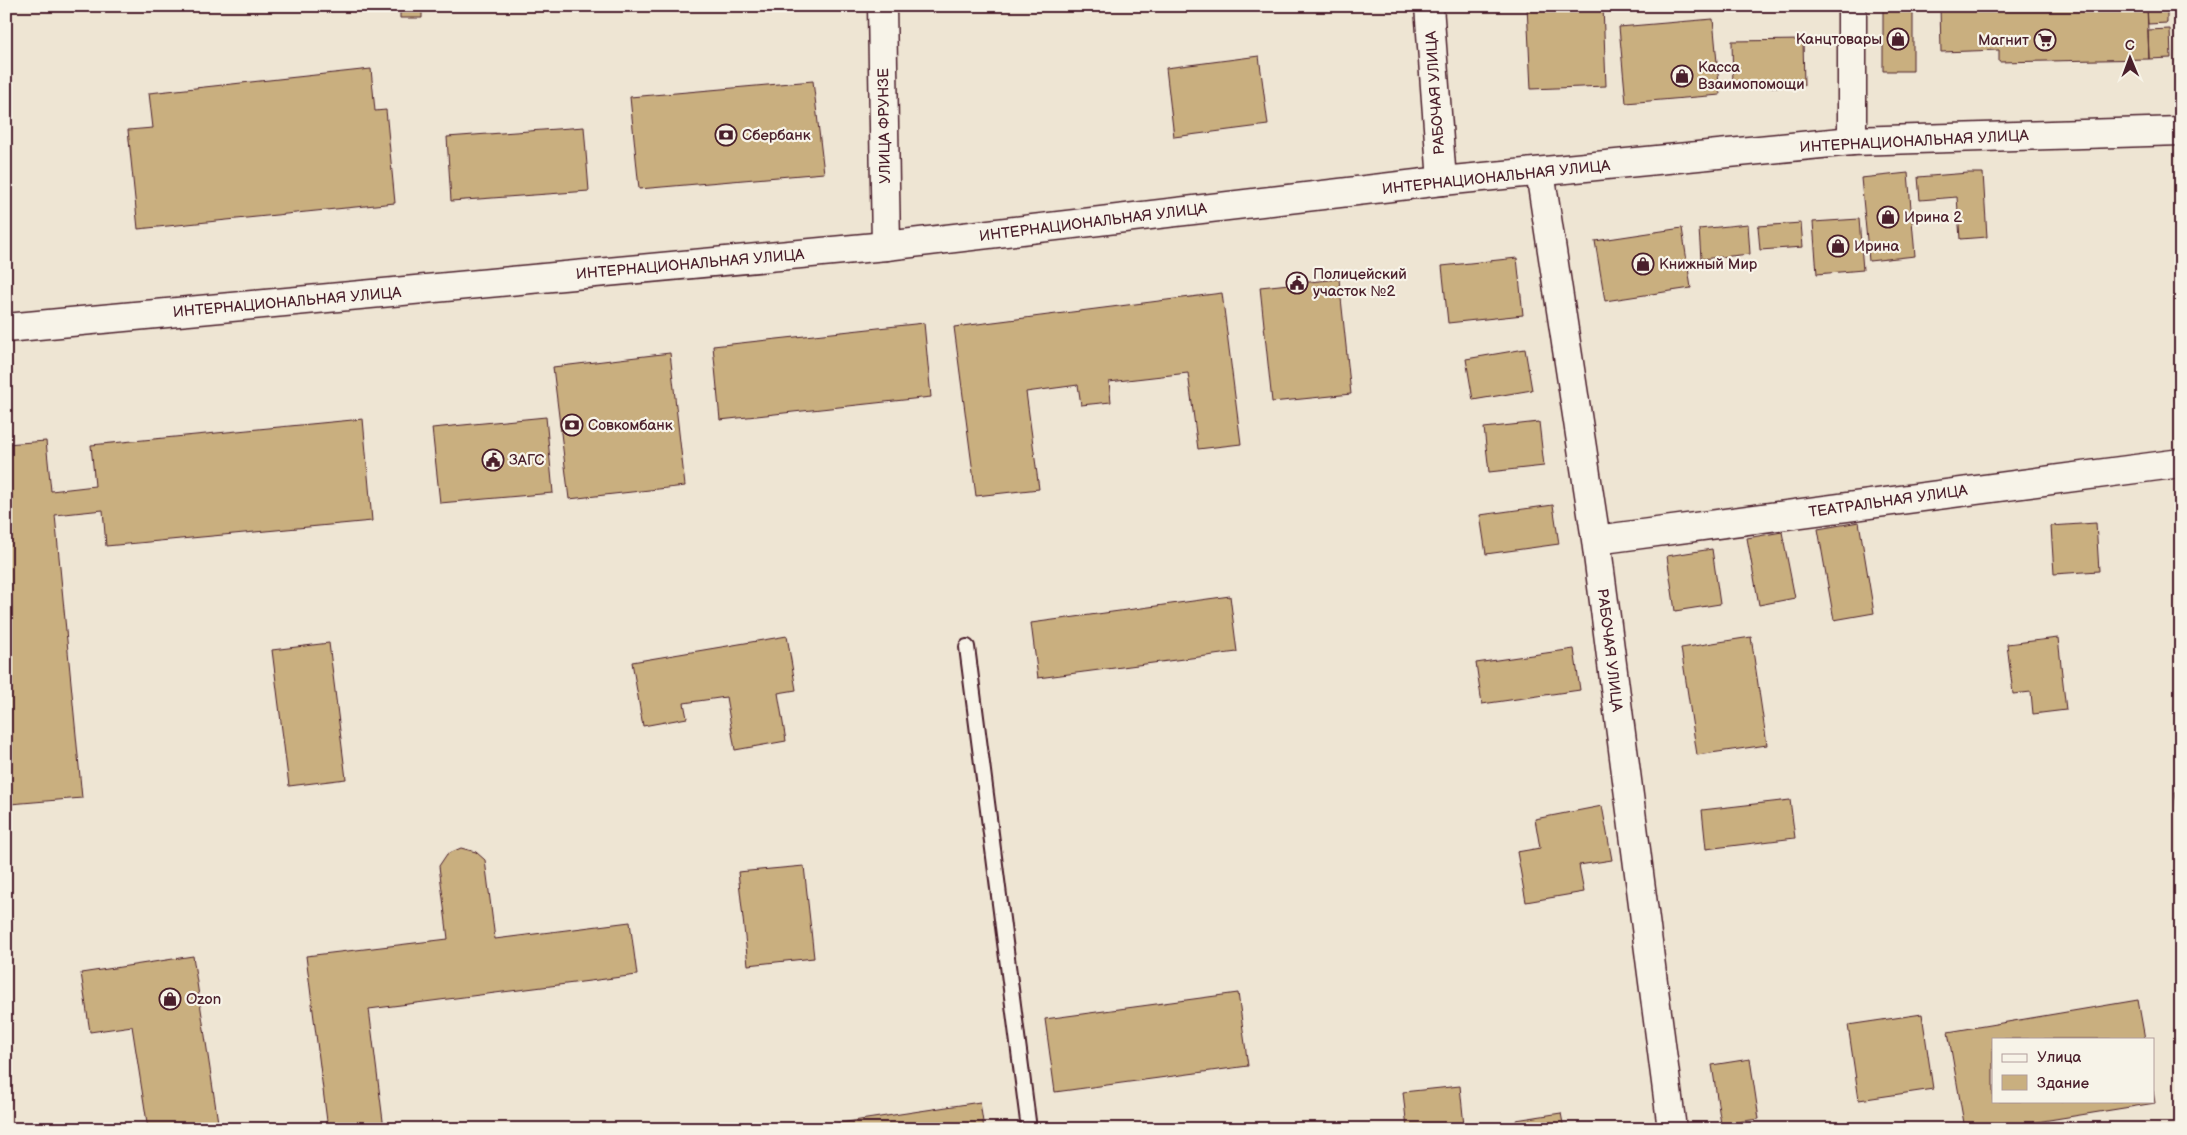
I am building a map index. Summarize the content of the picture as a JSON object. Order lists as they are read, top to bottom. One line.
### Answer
{"streets":{"street":["РАБОЧАЯ УЛИЦА","УЛИЦА ФРУНЗЕ","ИНТЕРНАЦИОНАЛЬНАЯ УЛИЦА","ТЕАТРАЛЬНАЯ УЛИЦА"]},"crossings":[["РАБОЧАЯ УЛИЦА","ИНТЕРНАЦИОНАЛЬНАЯ УЛИЦА"],["РАБОЧАЯ УЛИЦА","ТЕАТРАЛЬНАЯ УЛИЦА"],["УЛИЦА ФРУНЗЕ","ИНТЕРНАЦИОНАЛЬНАЯ УЛИЦА"]],"places":{"shop":["Канцтовары","Касса Взаимопомощи","Ирина 2","Ирина","Книжный Мир","Ozon"],"supermarket":["Магнит"],"bank":["Сбербанк","Совкомбанк"],"public building":["Полицейский участок №2","ЗАГС"]},"legend":["Улица","Здание"],"north":"top"}
